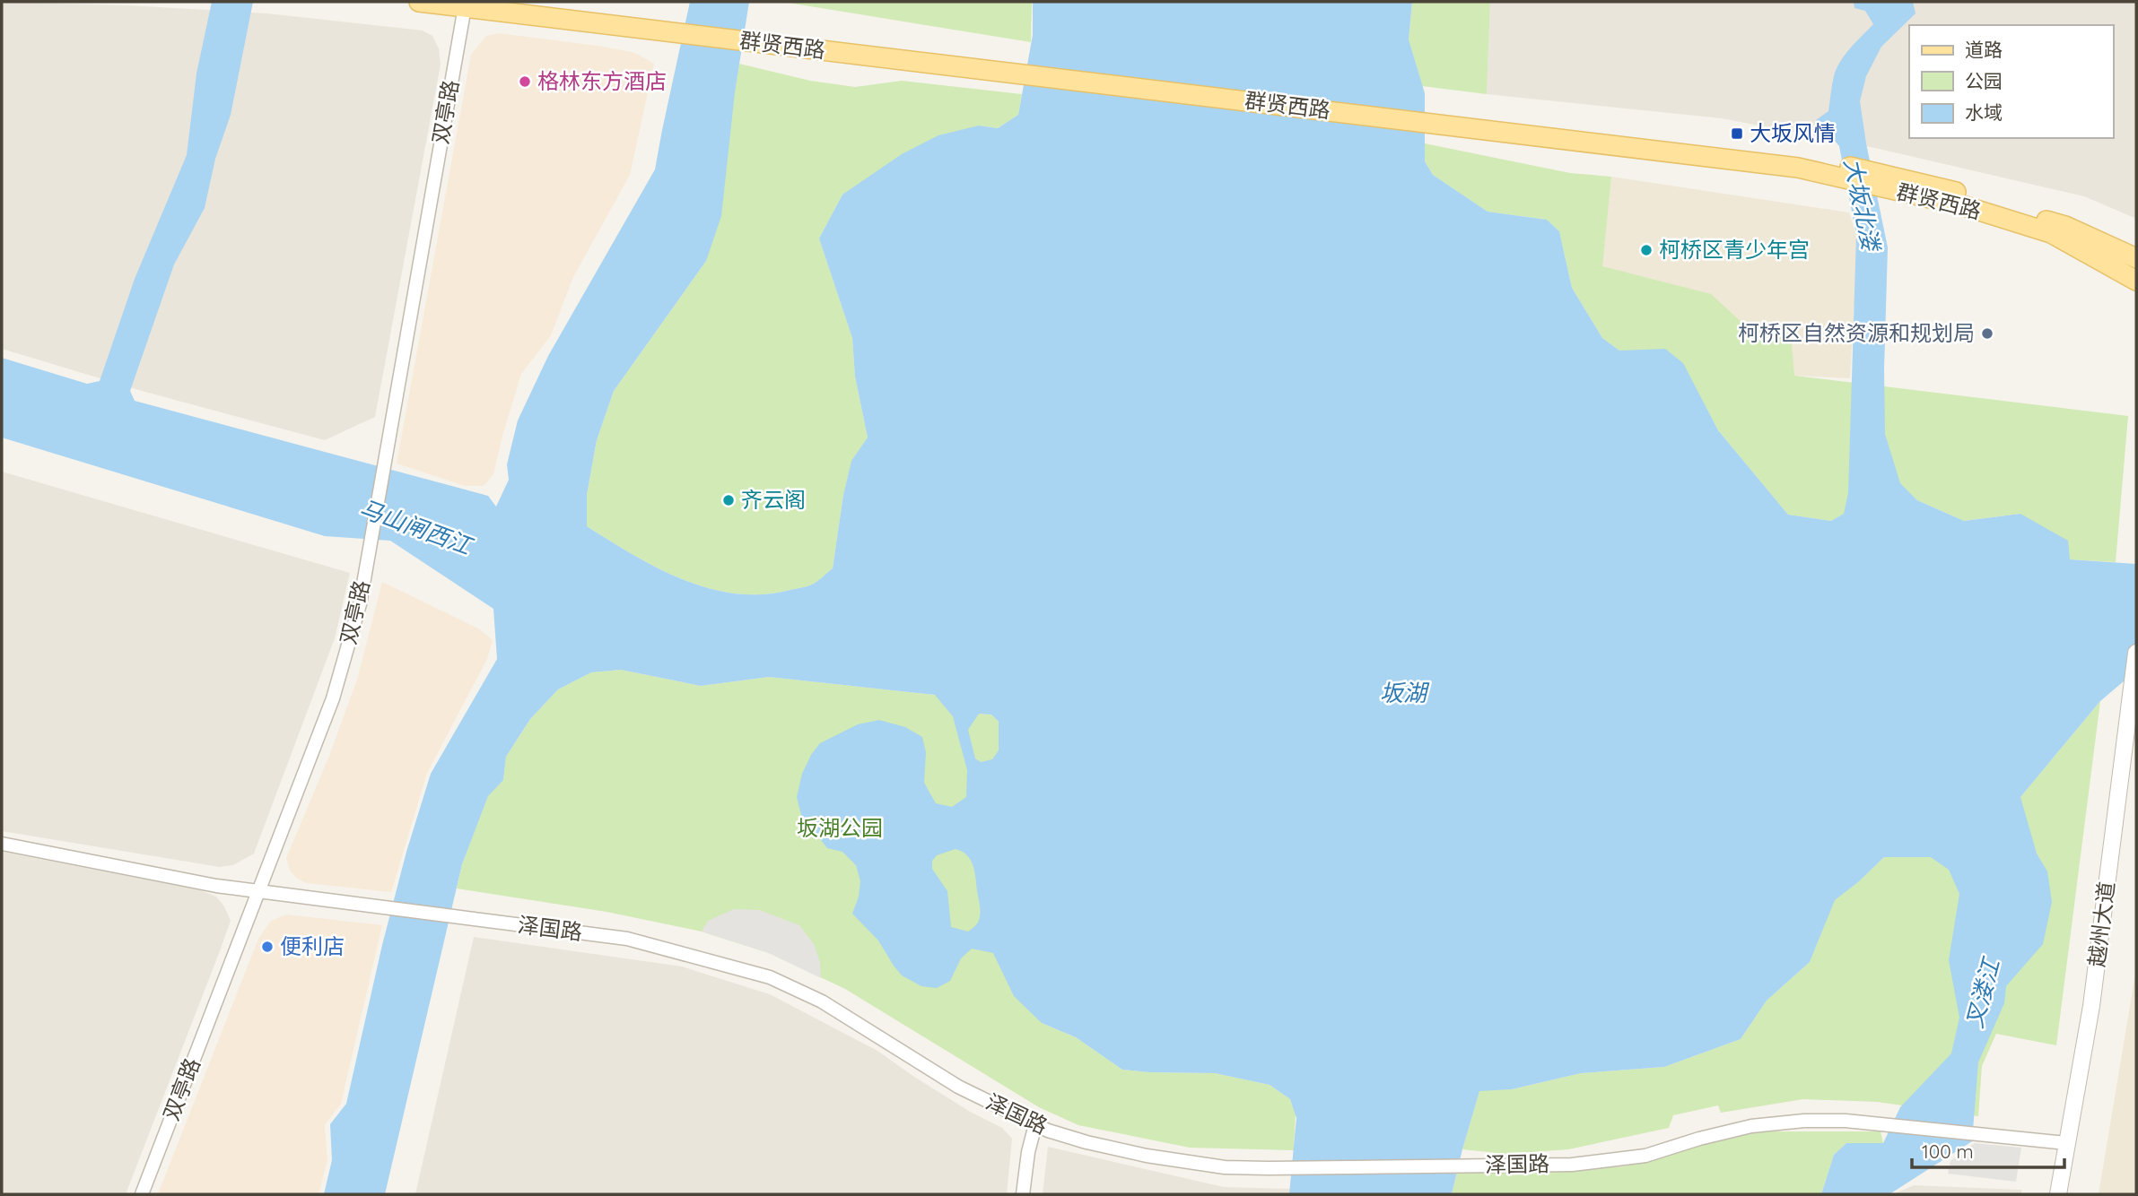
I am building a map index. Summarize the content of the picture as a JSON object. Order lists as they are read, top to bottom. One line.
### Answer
{"streets":{"main road":["群贤西路"],"street":["双亭路","越州大道","泽国路"]},"crossings":[["群贤西路","双亭路"],["双亭路","泽国路"],["越州大道","泽国路"]],"water":["大坂北溇","马山闸西江","坂湖","叉溇江"],"parks":["坂湖公园"],"places":{"other":["格林东方酒店","柯桥区青少年宫","柯桥区自然资源和规划局","齐云阁","便利店"],"transit":["大坂风情"]},"legend":["道路","公园","水域"],"scale_bar":"100 m"}
